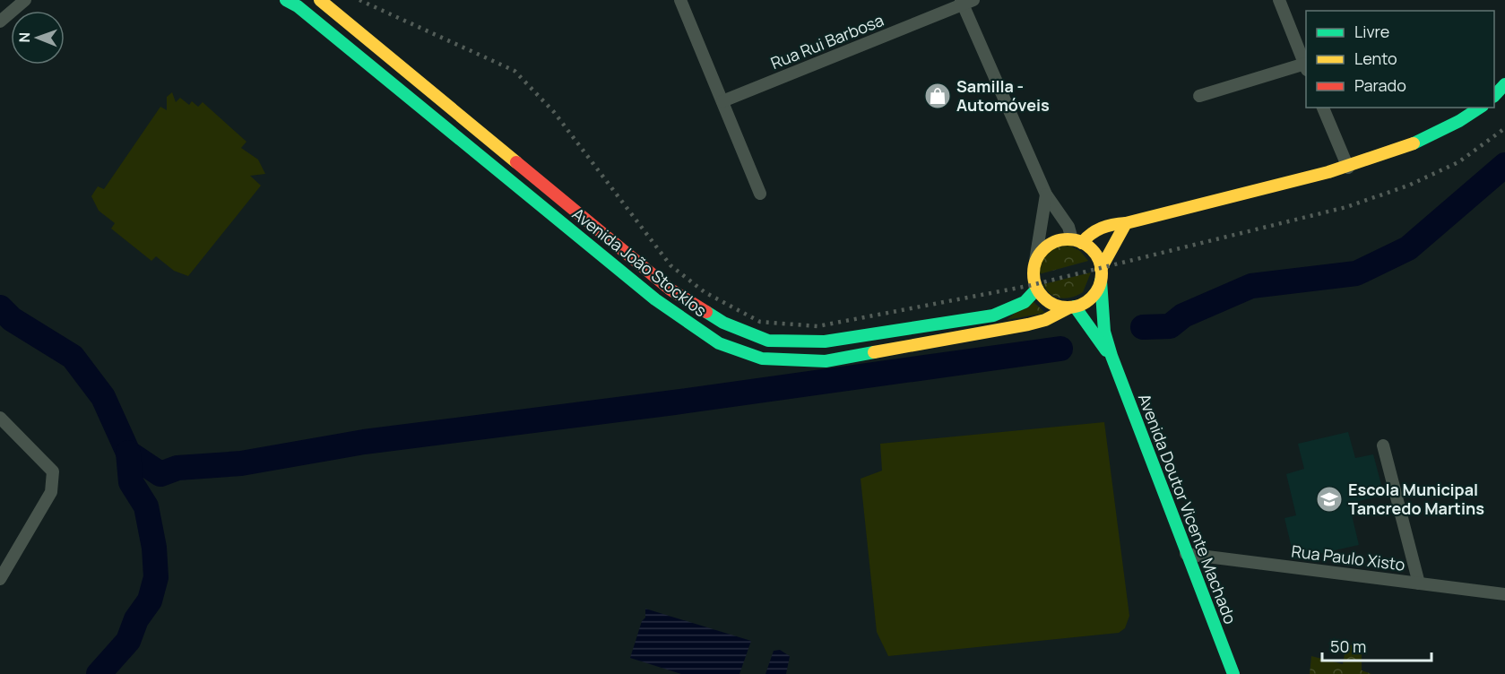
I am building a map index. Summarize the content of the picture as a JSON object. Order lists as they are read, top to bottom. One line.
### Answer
{"streets":{"main road":["Avenida João Stocklos","Avenida Doutor Vicente Machado"],"street":["Rua Rui Barbosa","Rua Paulo Xisto"]},"crossings":[["Avenida João Stocklos","Avenida Doutor Vicente Machado"],["Avenida Doutor Vicente Machado","Rua Paulo Xisto"]],"places":{"shop":["Samilla - Automóveis"],"school or university":["Escola Municipal Tancredo Martins"]},"legend":["Livre","Lento","Parado"],"scale_bar":"50 m","north":"left"}
